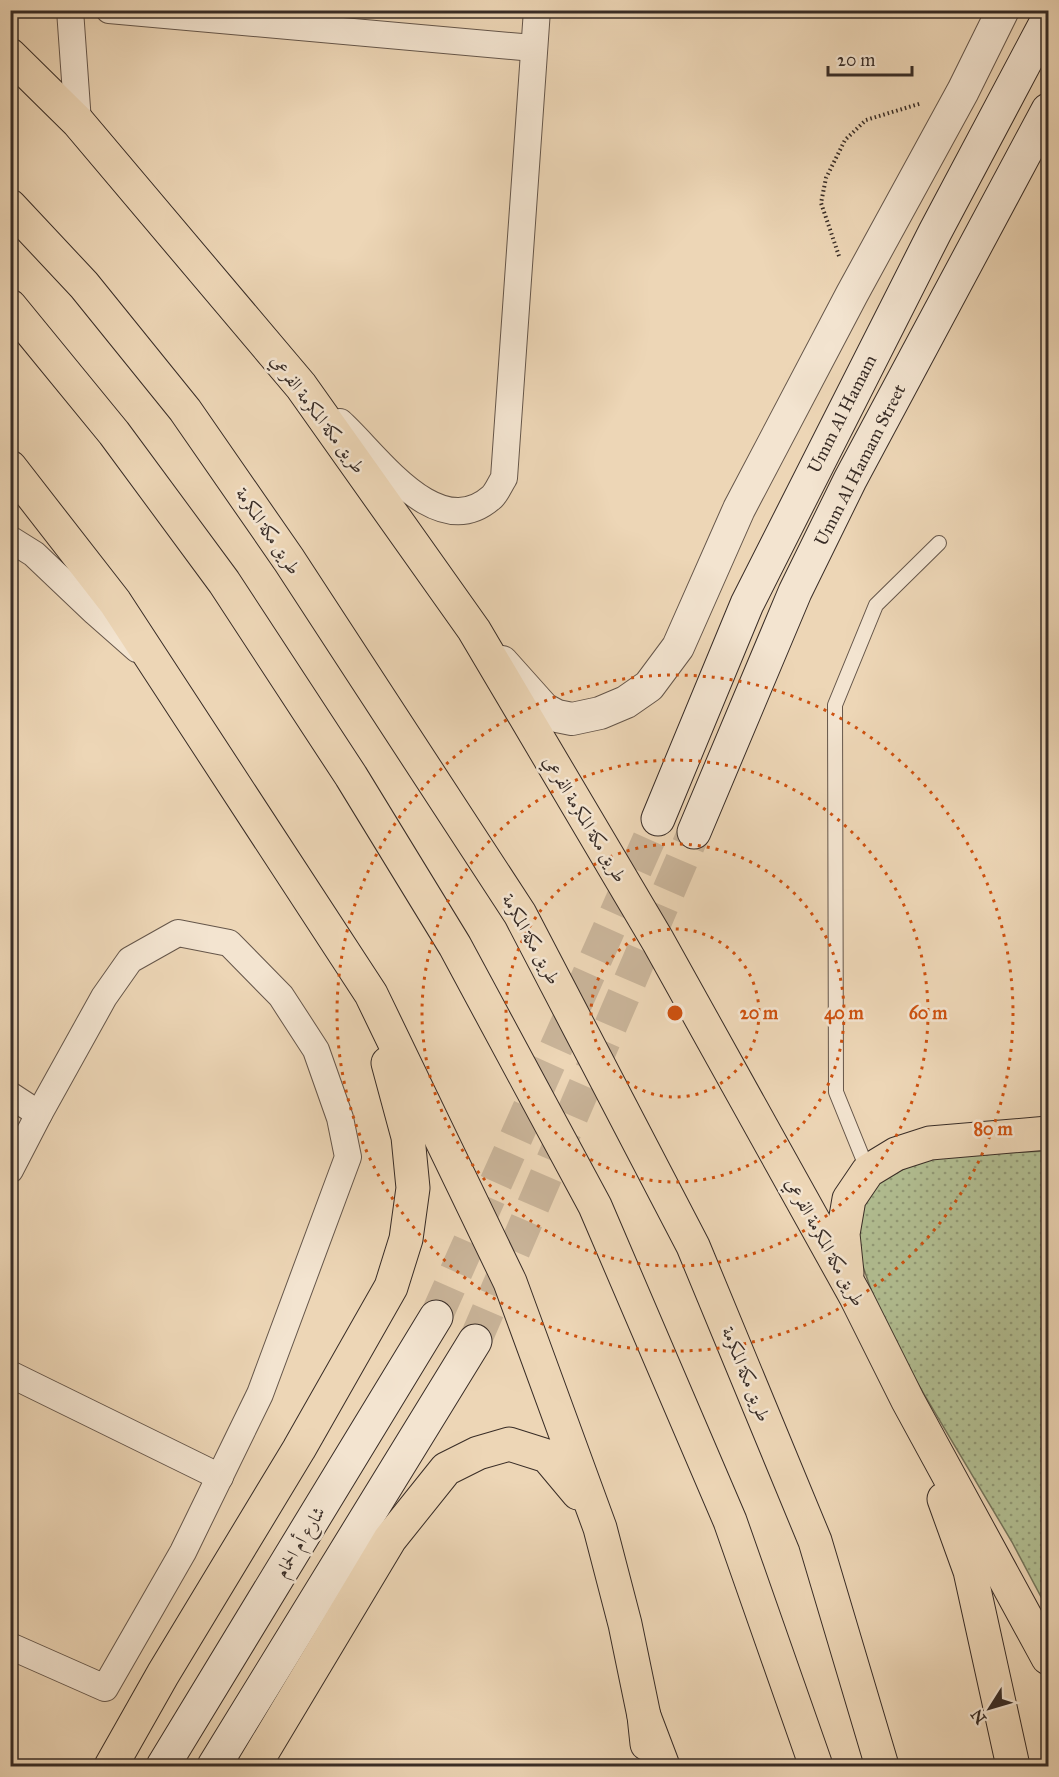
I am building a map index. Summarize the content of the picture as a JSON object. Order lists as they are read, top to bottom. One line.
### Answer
{"streets":{"main road":["طريق مكة المكرمة الفرعي","Umm Al Hamam","Umm Al Hamam Street","طريق مكة المكرمة","شارع أم الحمام"]},"scale_bar":"20 m","north":"bottom left","rings":["20 m","40 m","60 m","80 m"]}
